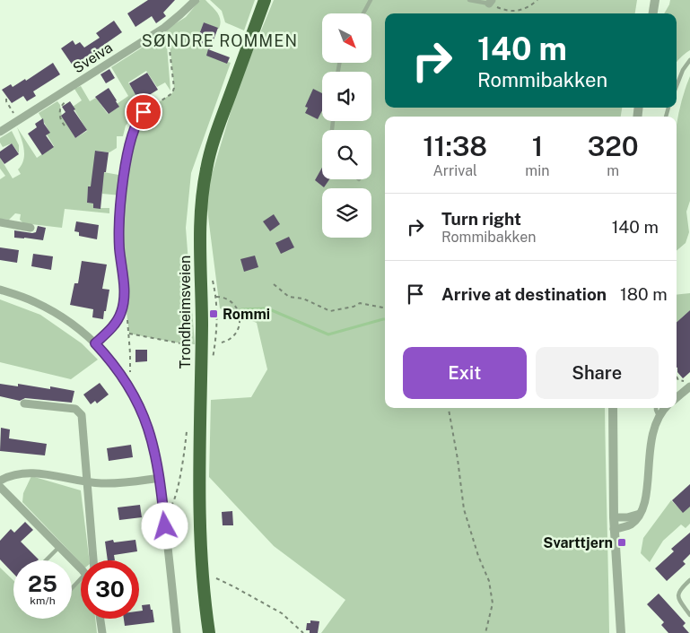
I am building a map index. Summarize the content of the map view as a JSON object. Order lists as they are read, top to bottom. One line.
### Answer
{"streets":{"highway":["Trondheimsveien"],"street":["Sveiva"]},"districts":["SØNDRE ROMMEN"],"places":{"transit":["Rommi","Svarttjern"]},"north":"bottom right","page":{"turn":["140 m","Rommibakken"],"eta":["11:38","Arrival","1","min","320","m"],"list":[{"name":"Turn right","note":"Rommibakken","value":"140 m"},{"name":"Arrive at destination","value":"180 m"}],"buttons":["Exit","Share"],"speed":"25 km/h","limit":"30"}}
